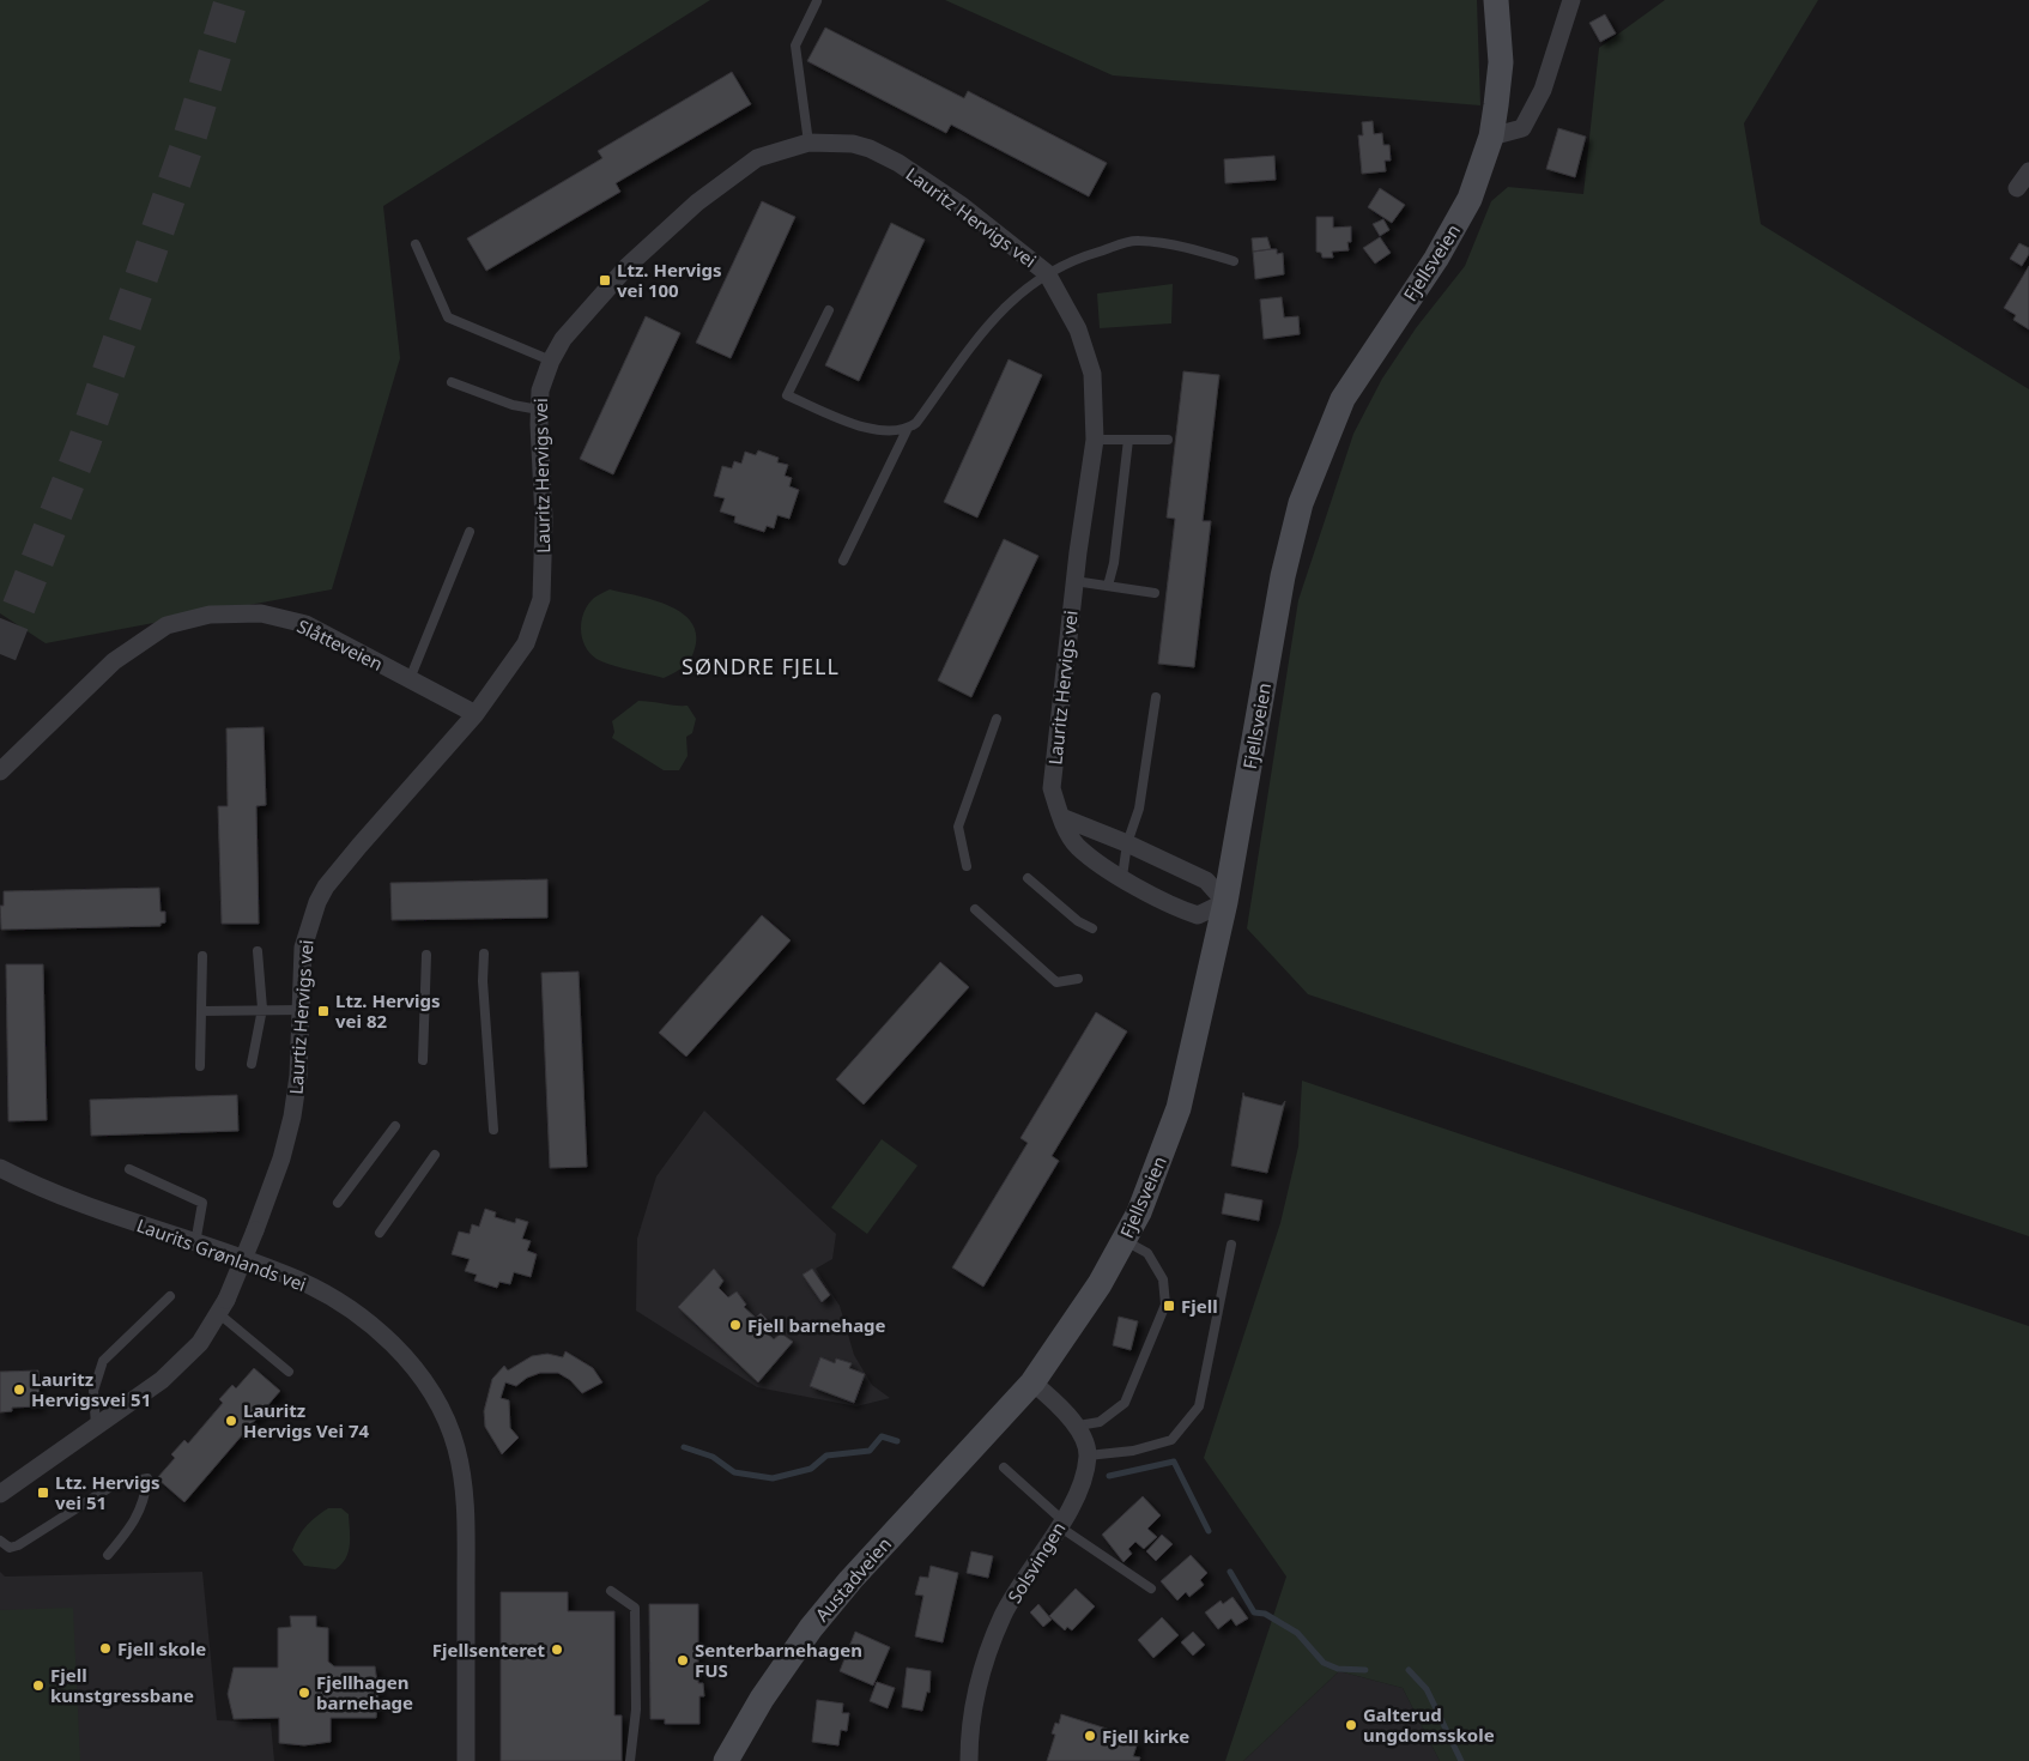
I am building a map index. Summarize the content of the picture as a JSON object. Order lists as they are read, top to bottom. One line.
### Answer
{"streets":{"main road":["Fjellsveien","Austadveien"],"street":["Lauritz Hervigs vei","Slåtteveien","Laurtiz Hervigs vei","Laurits Grønlands vei","Solsvingen"]},"crossings":[["Lauritz Hervigs vei","Fjellsveien"],["Lauritz Hervigs vei","Slåtteveien"],["Lauritz Hervigs vei","Laurtiz Hervigs vei"],["Fjellsveien","Austadveien"],["Slåtteveien","Laurtiz Hervigs vei"]],"districts":["SØNDRE FJELL"],"places":{"transit":["Ltz. Hervigs vei 100","Ltz. Hervigs vei 82","Fjell","Ltz. Hervigs vei 51"],"other":["Fjell barnehage","Lauritz Hervigsvei 51","Lauritz Hervigs Vei 74","Fjell skole","Fjellsenteret","Senterbarnehagen FUS","Fjell kunstgressbane","Fjellhagen barnehage","Galterud ungdomsskole","Fjell kirke"]}}
